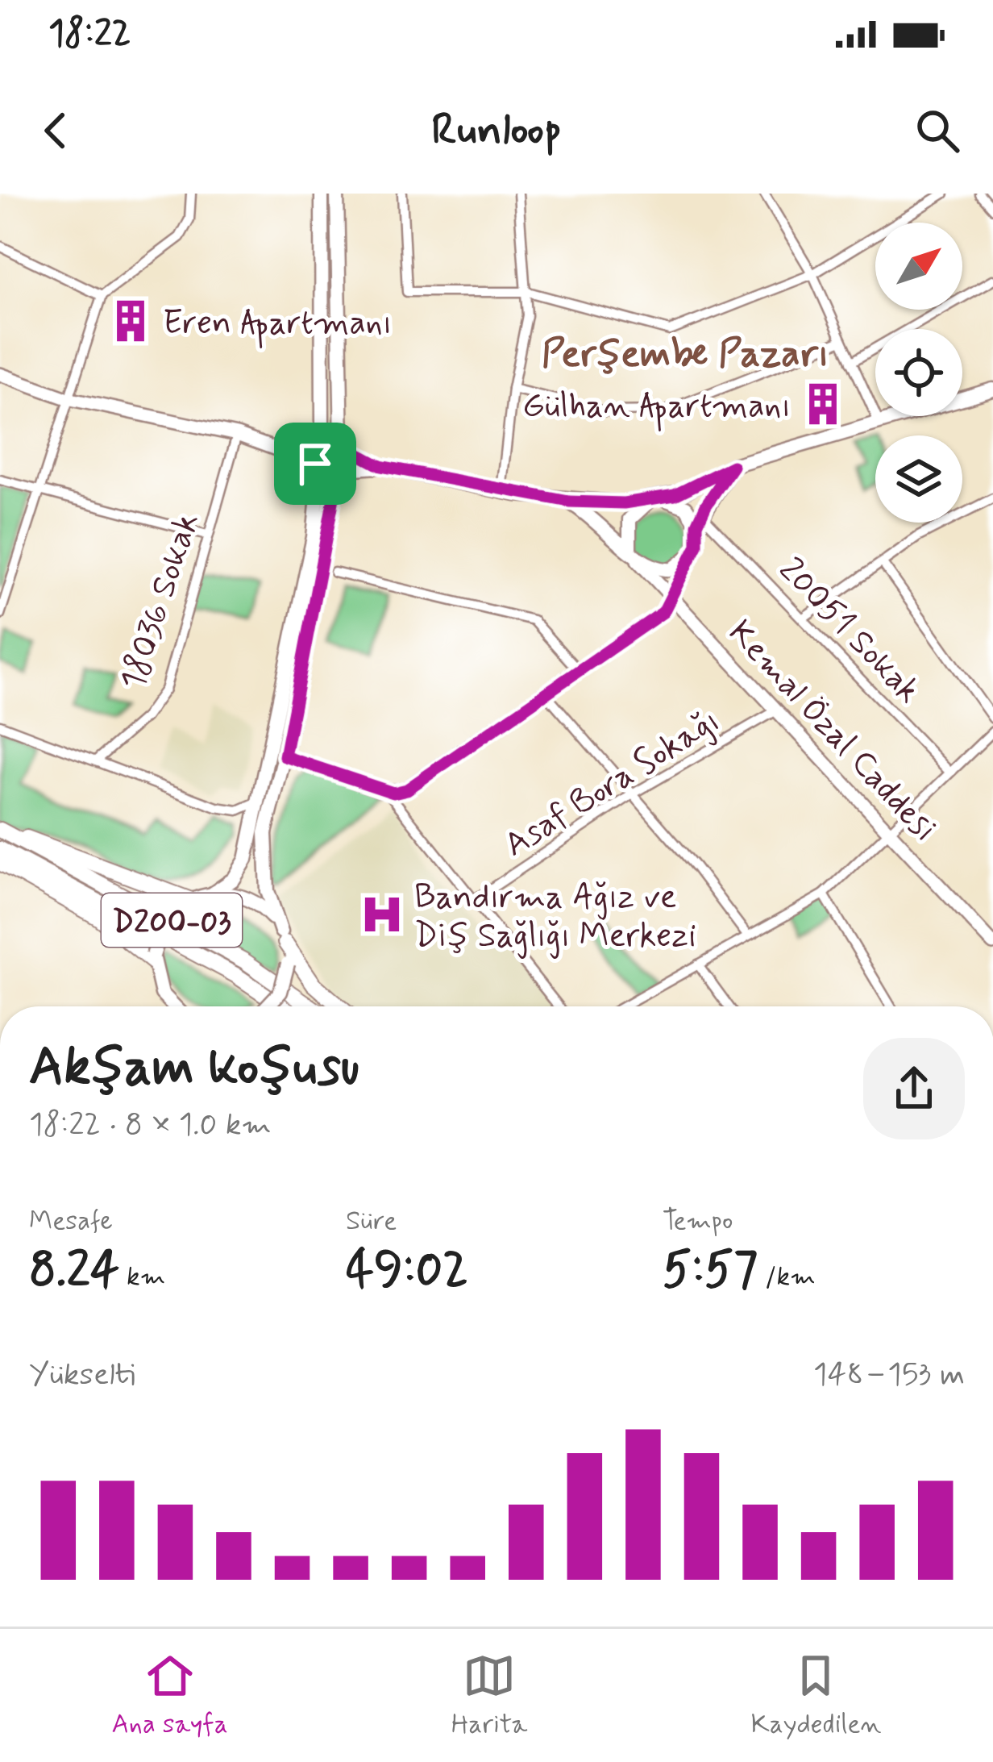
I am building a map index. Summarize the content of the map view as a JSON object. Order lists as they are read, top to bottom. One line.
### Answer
{"streets":{"highway":["D200-03"],"main road":["Kemal Özal Caddesi"],"street":["18036 Sokak","20051 Sokak","Asaf Bora Sokağı"]},"crossings":[["20051 Sokak","Kemal Özal Caddesi"],["Kemal Özal Caddesi","Asaf Bora Sokağı"]],"districts":["Perşembe Pazarı"],"places":{"building":["Eren Apartmanı","Gülhan Apartmanı"],"hospital":["Bandırma Ağız ve Diş Sağlığı Merkezi"]},"north":"top right","page":{"status":"18:22","header":"Runloop","heading":["Akşam koşusu","18:22 · 8 × 1.0 km"],"stats":[["Mesafe","8.24 km"],["Süre","49:02"],["Tempo","5:57 /km"]],"chart":["Yükselti","148–153 m"],"tabs":["Ana sayfa","Harita","Kaydedilen"]}}
